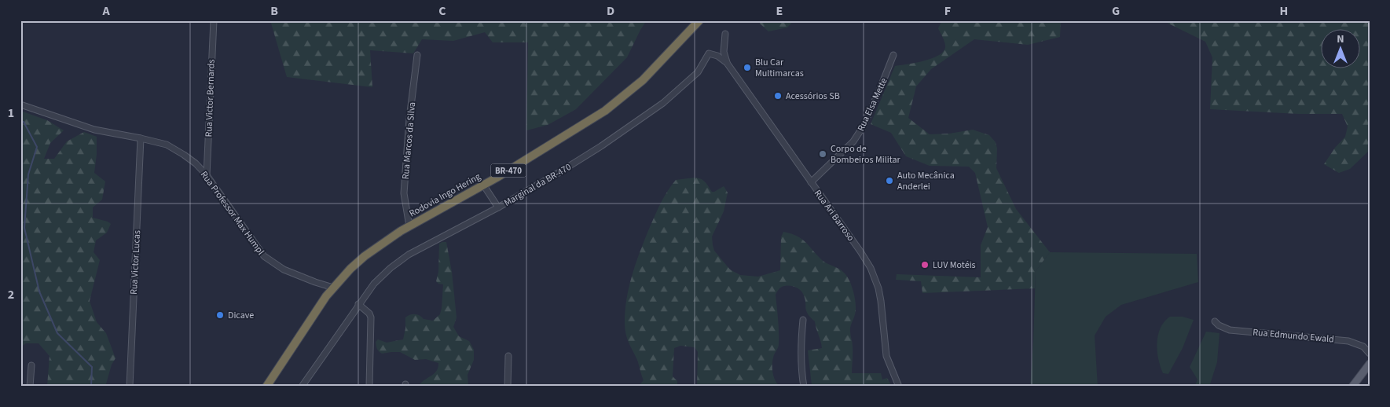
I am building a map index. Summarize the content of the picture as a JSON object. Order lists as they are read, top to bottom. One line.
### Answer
{"streets":{"highway":["BR-470","Rodovia Ingo Hering"],"street":["Rua Victor Bernards","Rua Elsa Mette","Rua Marcos da Silva","Marginal da BR-470","Rua Professor Max Humpl","Rua Ari Barroso","Rua Victor Lucas","Rua Edmundo Ewald"]},"crossings":[["Rua Victor Bernards","Rua Professor Max Humpl"],["Rua Elsa Mette","Rua Ari Barroso"],["Rua Marcos da Silva","Rodovia Ingo Hering"],["Marginal da BR-470","Rua Ari Barroso"],["Rodovia Ingo Hering","Rua Professor Max Humpl"],["Rua Professor Max Humpl","Rua Victor Lucas"]],"places":["Blu Car Multimarcas","Acessórios SB","Corpo de Bombeiros Militar","Auto Mecânica Anderlei","LUV Motéis","Dicave"],"north":"top","grid":{"columns":["A","B","C","D","E","F","G","H"],"rows":["1","2"]}}
